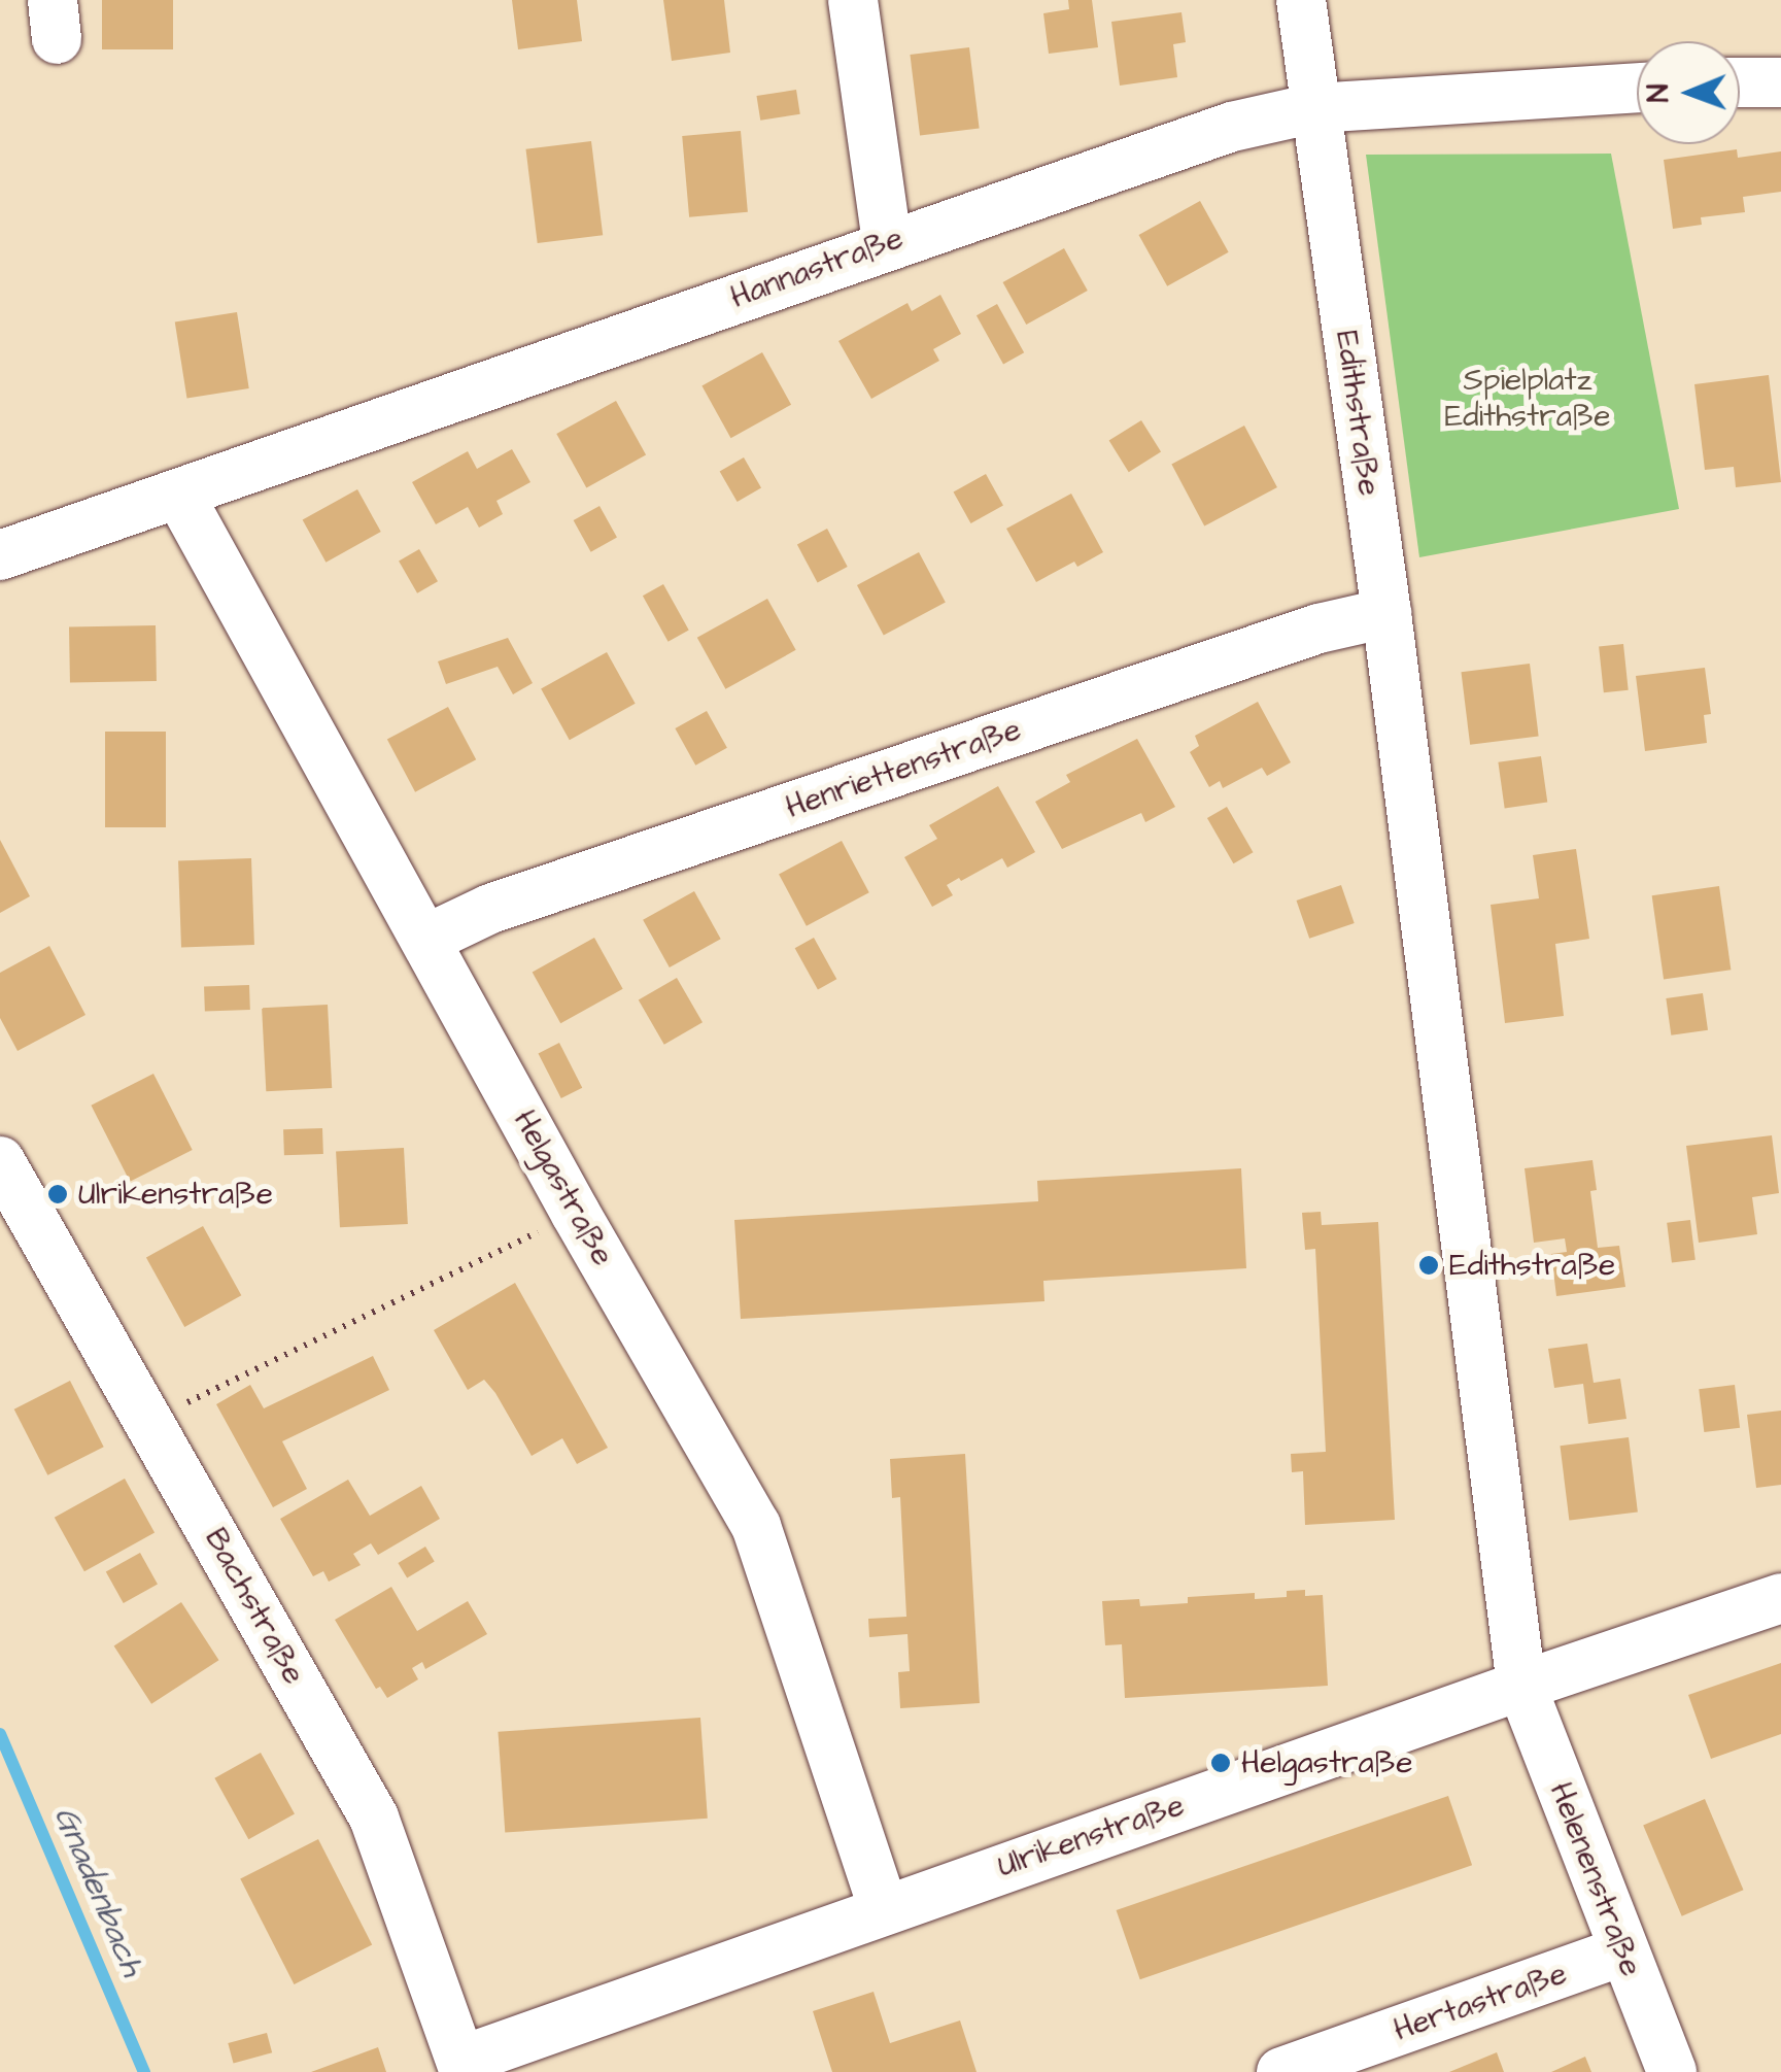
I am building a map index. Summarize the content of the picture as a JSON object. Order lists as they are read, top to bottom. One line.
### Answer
{"streets":{"street":["Hannastraße","Edithstraße","Henriettenstraße","Helgastraße","Bachstraße","Ulrikenstraße","Helenenstraße","Hertastraße"]},"crossings":[["Hannastraße","Edithstraße"],["Hannastraße","Helgastraße"],["Edithstraße","Henriettenstraße"],["Edithstraße","Ulrikenstraße"],["Edithstraße","Helenenstraße"],["Henriettenstraße","Helgastraße"],["Helgastraße","Ulrikenstraße"],["Bachstraße","Ulrikenstraße"],["Ulrikenstraße","Helenenstraße"],["Helenenstraße","Hertastraße"]],"water":["Gnadenbach"],"parks":["Spielplatz Edithstraße"],"places":["Ulrikenstraße","Edithstraße","Helgastraße"],"north":"left"}
